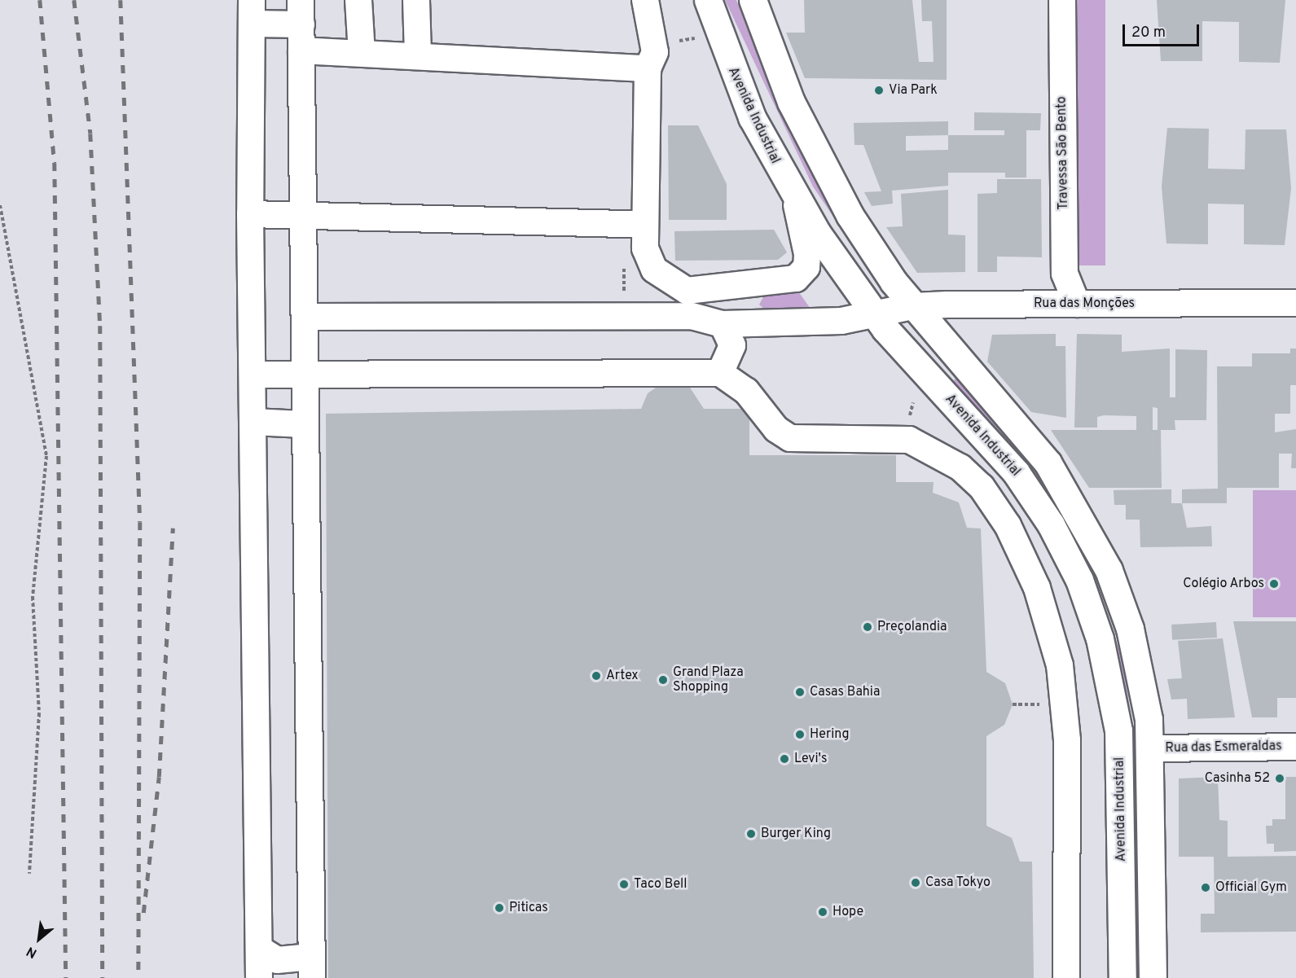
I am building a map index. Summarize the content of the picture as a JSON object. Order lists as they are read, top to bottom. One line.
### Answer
{"streets":{"main road":["Avenida Industrial"],"street":["Travessa São Bento","Rua das Monções","Rua das Esmeraldas"]},"crossings":[["Avenida Industrial","Rua das Monções"],["Travessa São Bento","Rua das Monções"]],"places":["Via Park","Colégio Arbos","Preçolandia","Artex","Grand Plaza Shopping","Casas Bahia","Hering","Levi's","Casinha 52","Burger King","Casa Tokyo","Taco Bell","Official Gym","Piticas","Hope"],"scale_bar":"20 m","north":"bottom left"}
